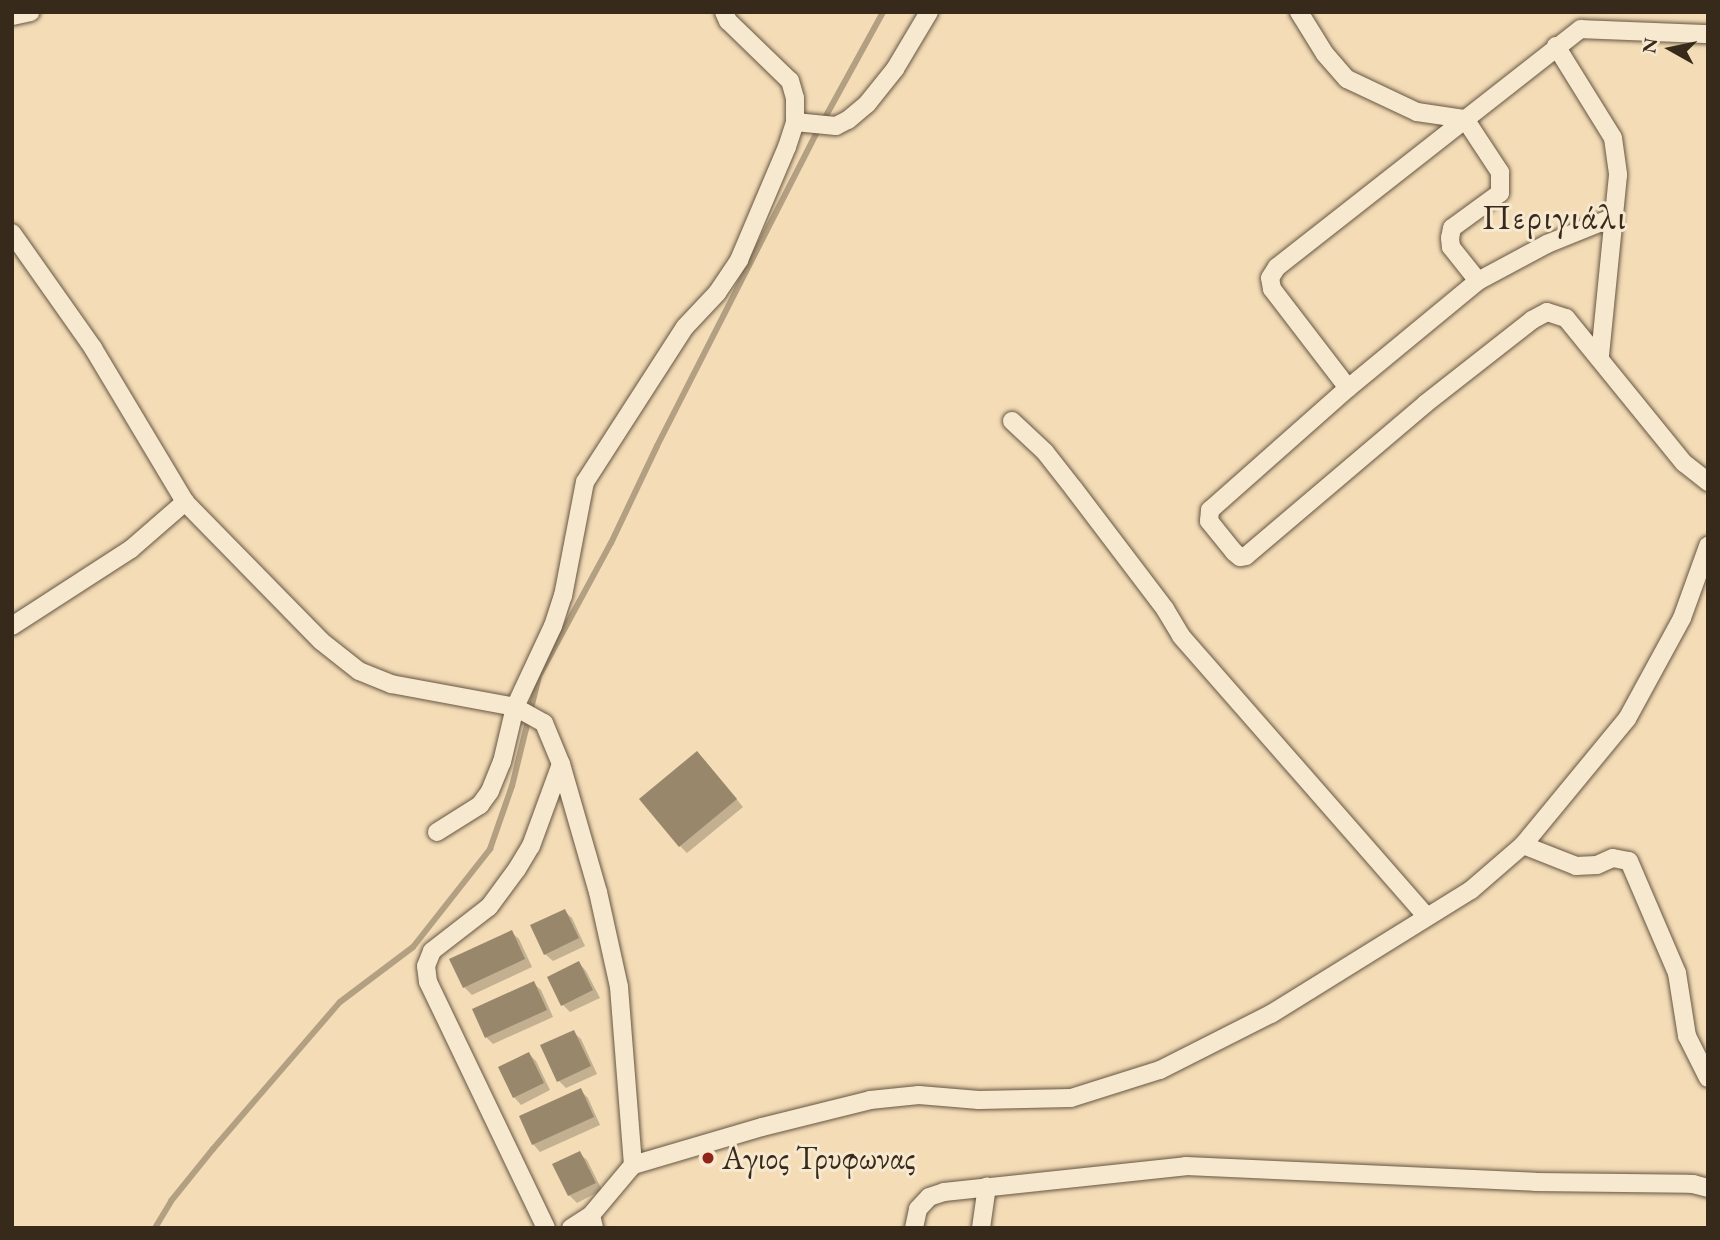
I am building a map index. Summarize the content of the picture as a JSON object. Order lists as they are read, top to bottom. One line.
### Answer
{"districts":["Περιγιάλι"],"places":["Αγιος Τρυφωνας"],"north":"left"}
